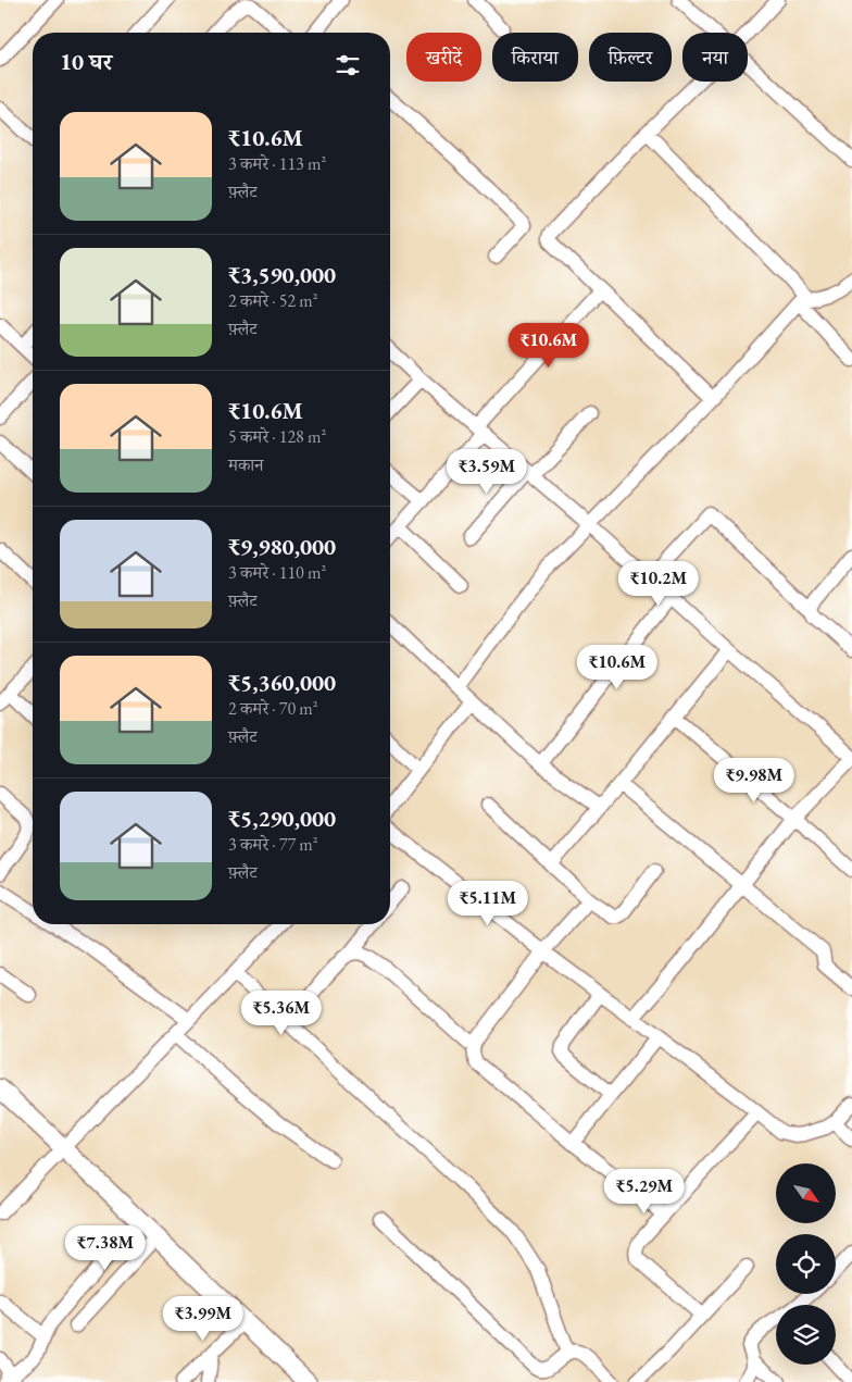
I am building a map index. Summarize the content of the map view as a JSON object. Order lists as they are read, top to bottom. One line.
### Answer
{"north":"bottom right","page":{"chip":["खरीदें","किराया","फ़िल्टर","नया"],"heading":"10 घर","list":[{"name":"₹10.6M","note":"3 कमरे · 113 m² · फ़्लैट"},{"name":"₹3,590,000","note":"2 कमरे · 52 m² · फ़्लैट"},{"name":"₹10.6M","note":"5 कमरे · 128 m² · मकान"},{"name":"₹9,980,000","note":"3 कमरे · 110 m² · फ़्लैट"},{"name":"₹5,360,000","note":"2 कमरे · 70 m² · फ़्लैट"},{"name":"₹5,290,000","note":"3 कमरे · 77 m² · फ़्लैट"}],"price":["₹10.6M","₹3.59M","₹10.2M","₹10.6M","₹9.98M","₹5.11M","₹5.36M","₹5.29M","₹7.38M","₹3.99M"]}}
